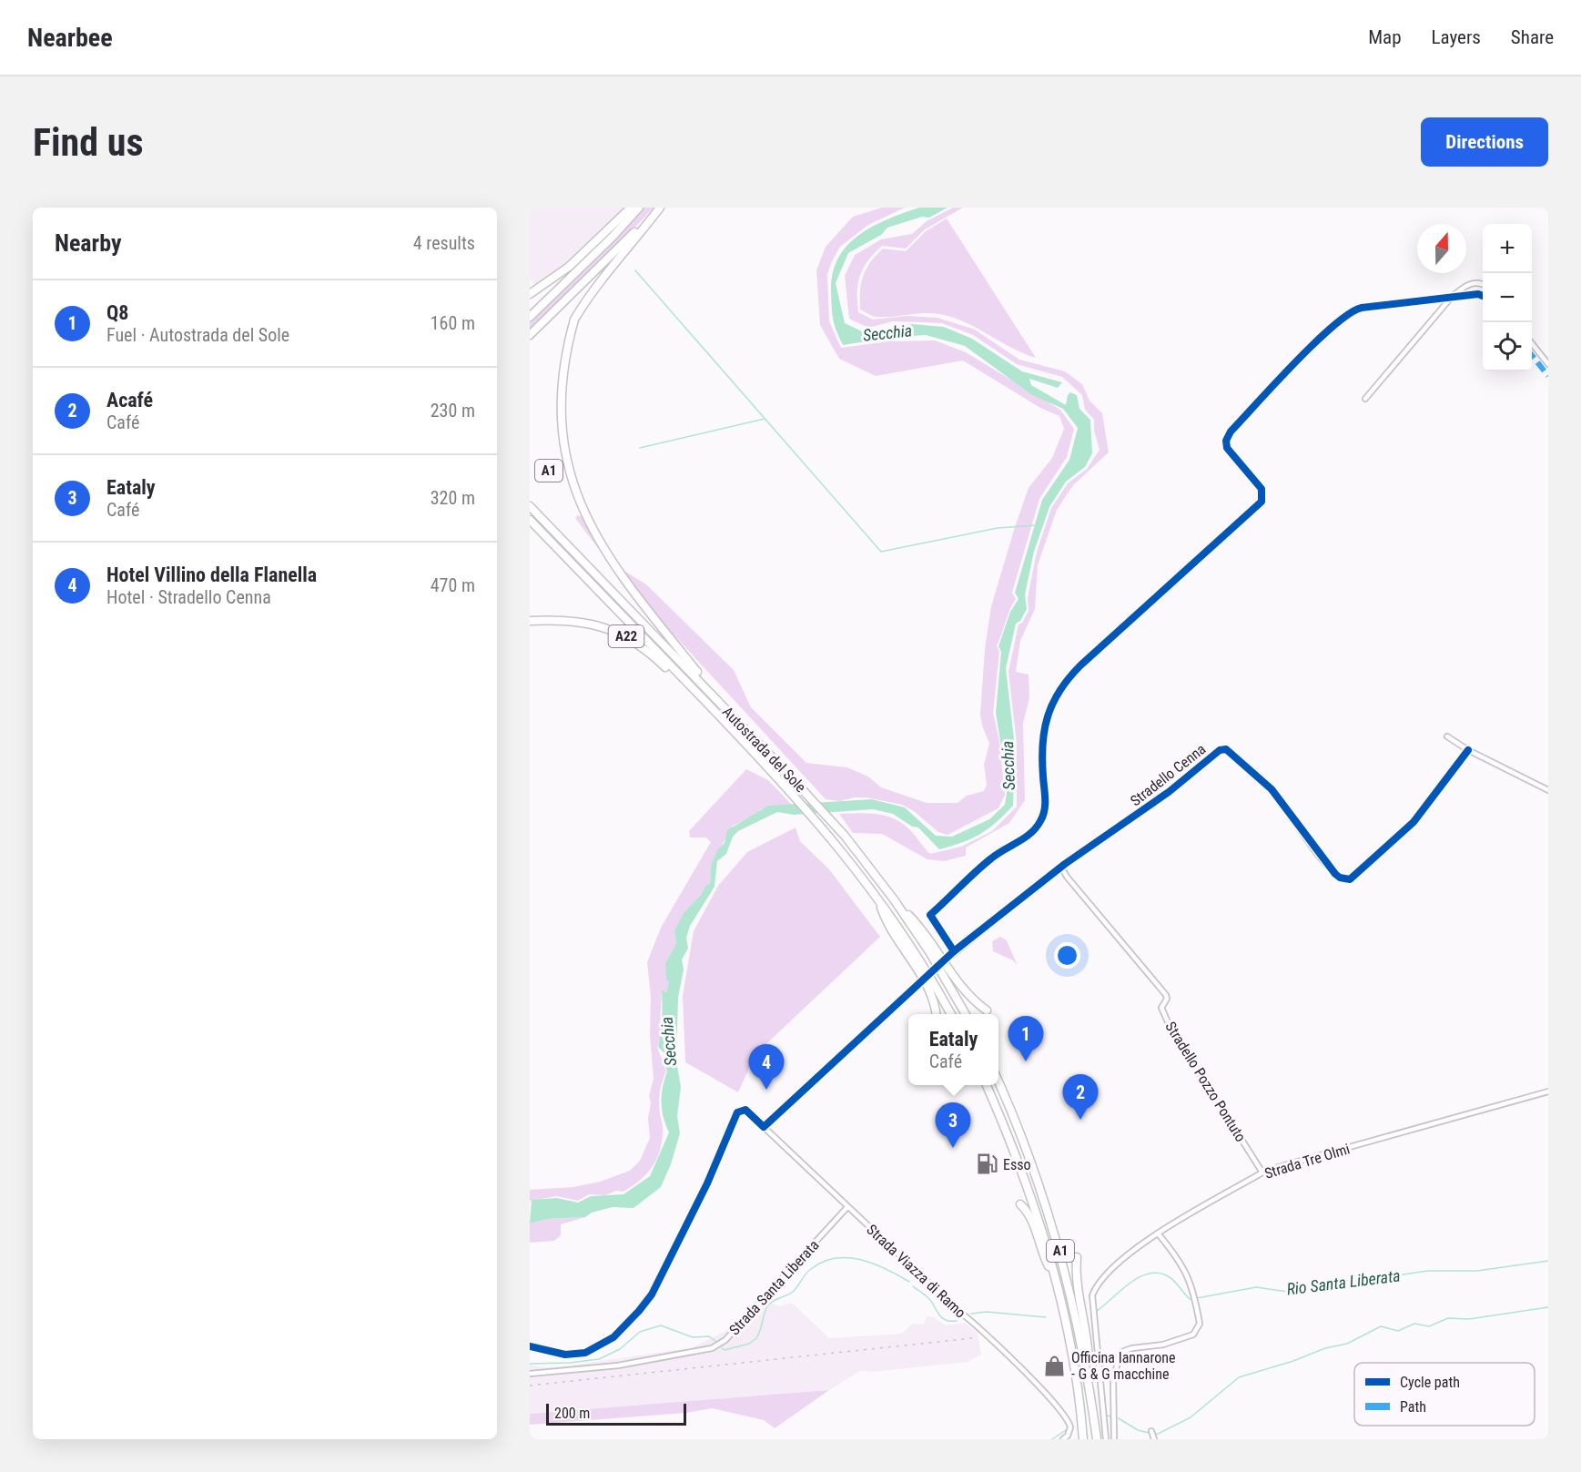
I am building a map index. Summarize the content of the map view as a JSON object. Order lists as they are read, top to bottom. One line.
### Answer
{"streets":{"highway":["A1","A22","Autostrada del Sole"],"street":["Stradello Cenna","Stradello Pozzo Pontuto","Strada Tre Olmi","Strada Viazza di Ramo","Strada Santa Liberata"]},"crossings":[["A22","Autostrada del Sole"],["Stradello Cenna","Stradello Pozzo Pontuto"],["Stradello Pozzo Pontuto","Strada Tre Olmi"],["Strada Viazza di Ramo","Strada Santa Liberata"]],"water":["Secchia","Rio Santa Liberata"],"places":{"fuel station":["Esso"],"shop":["Officina Iannarone - G & G macchine"]},"legend":["Cycle path","Path"],"scale_bar":"200 m","north":"top","page":{"header":"Nearbee","nav":["Map","Layers","Share"],"buttons":"Directions","title":"Find us","heading":["Nearby","4 results"],"map_buttons":["+","−"],"list":[{"mark":"1","name":"Q8","note":"Fuel · Autostrada del Sole","value":"160 m"},{"mark":"2","name":"Acafé","note":"Café","value":"230 m"},{"mark":"3","name":"Eataly","note":"Café","value":"320 m"},{"mark":"4","name":"Hotel Villino della Flanella","note":"Hotel · Stradello Cenna","value":"470 m"}],"popup":["Eataly","Café"],"pins":["1","4","2","3"],"scale":"200 m"}}
